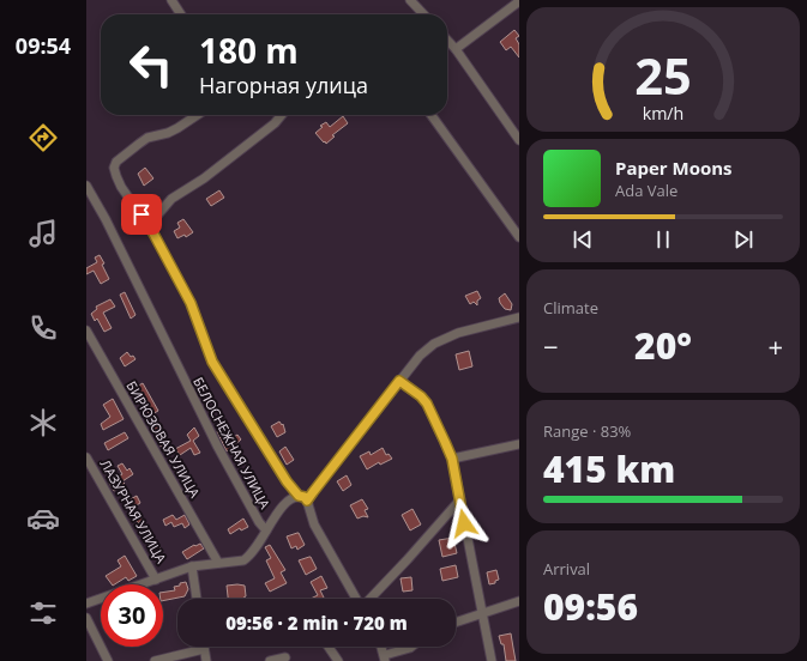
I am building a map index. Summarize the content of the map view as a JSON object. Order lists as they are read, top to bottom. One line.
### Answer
{"streets":{"street":["БИРЮЗОВАЯ УЛИЦА","БЕЛОСНЕЖНАЯ УЛИЦА","ЛАЗУРНАЯ УЛИЦА"]},"page":{"tabs":"09:54","turn":["180 m","Нагорная улица"],"song":["Paper Moons","Ada Vale"],"tile":["Climate",["Range · 83%","415 km"],["Arrival","09:56"]],"heat":["−","20°","+"],"limit":"30","trip":"09:56 · 2 min · 720 m","gauge":["25","km/h"]}}
